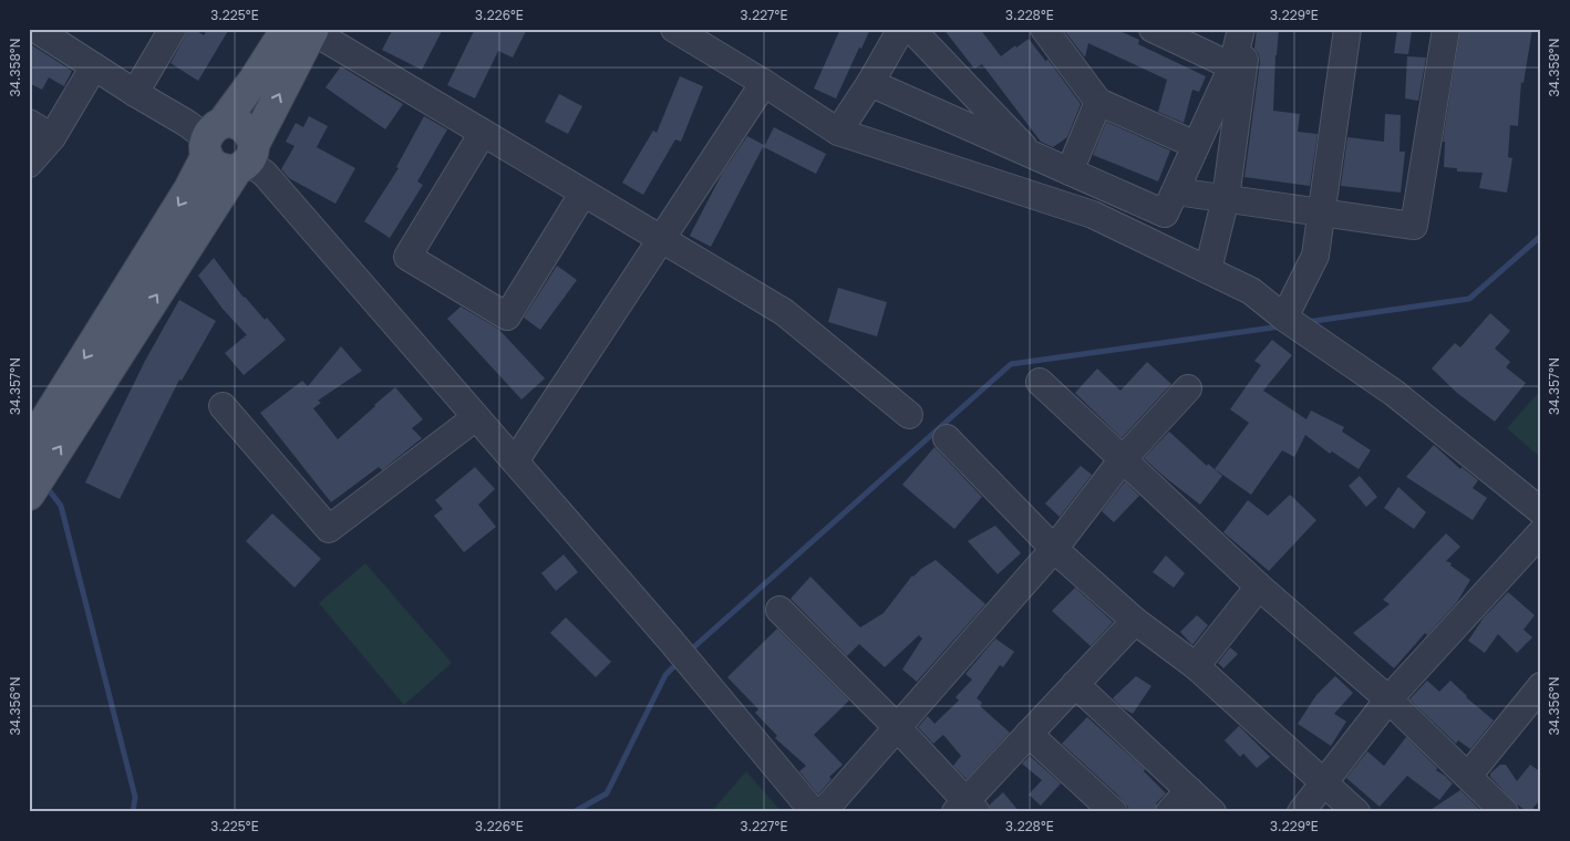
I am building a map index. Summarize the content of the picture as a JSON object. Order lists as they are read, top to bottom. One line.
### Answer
{"coordinates":["3.225°E","3.226°E","3.227°E","3.228°E","3.229°E","34.358°N","34.357°N","34.356°N"]}
